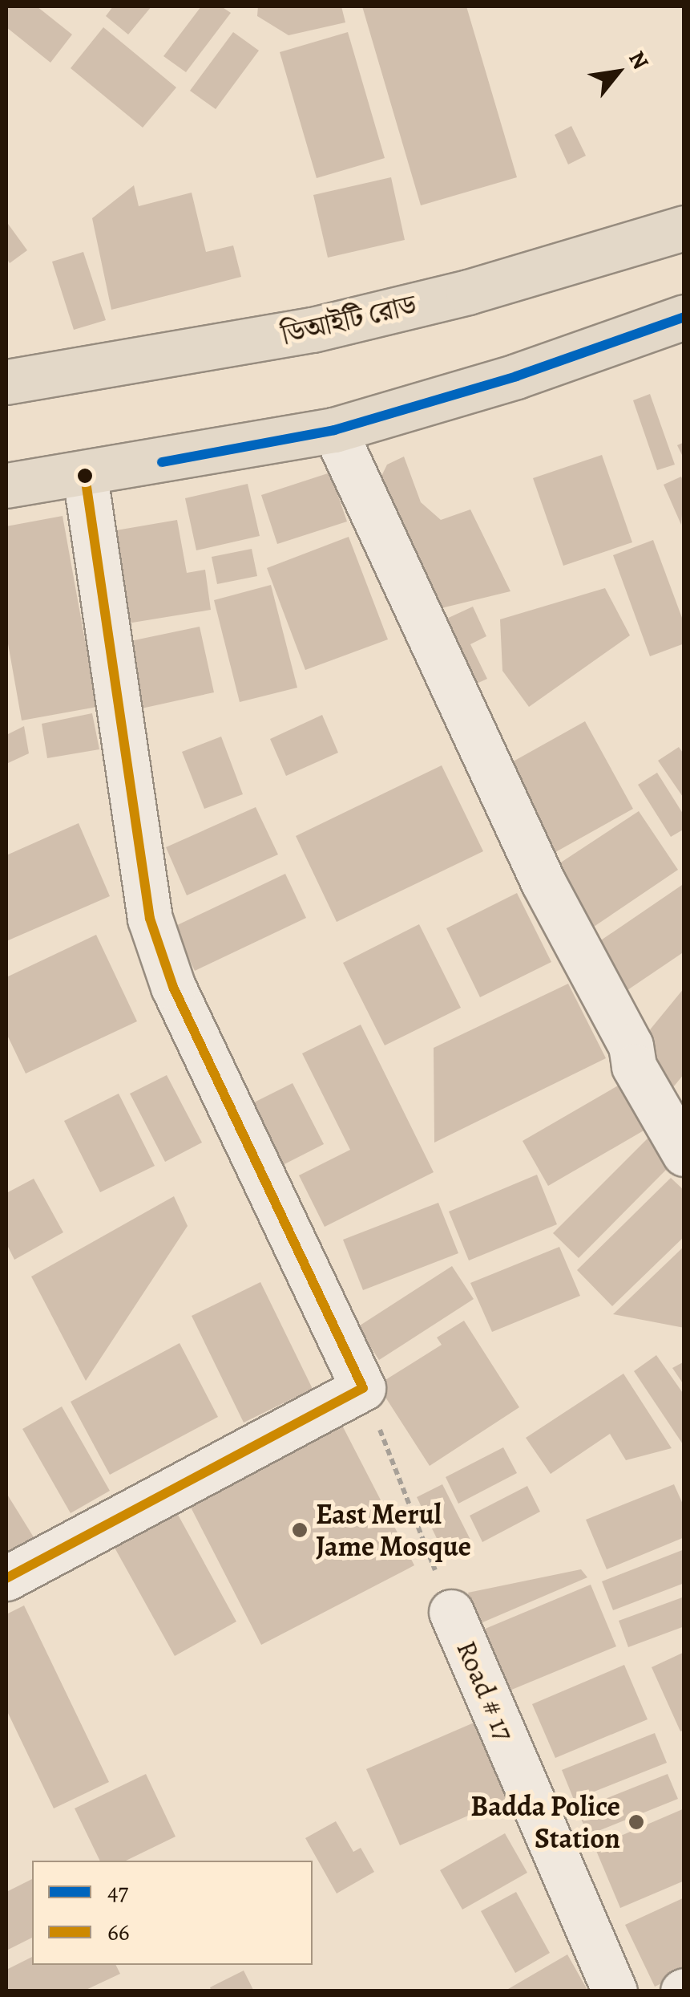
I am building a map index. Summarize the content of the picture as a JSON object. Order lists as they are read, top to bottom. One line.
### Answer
{"streets":{"main road":["ডিআইটি রোড"],"street":["Road # 17"]},"places":["East Merul Jame Mosque","Badda Police Station"],"lines":["transit line 47","transit line 66"],"legend":["47","66"],"north":"top right"}
